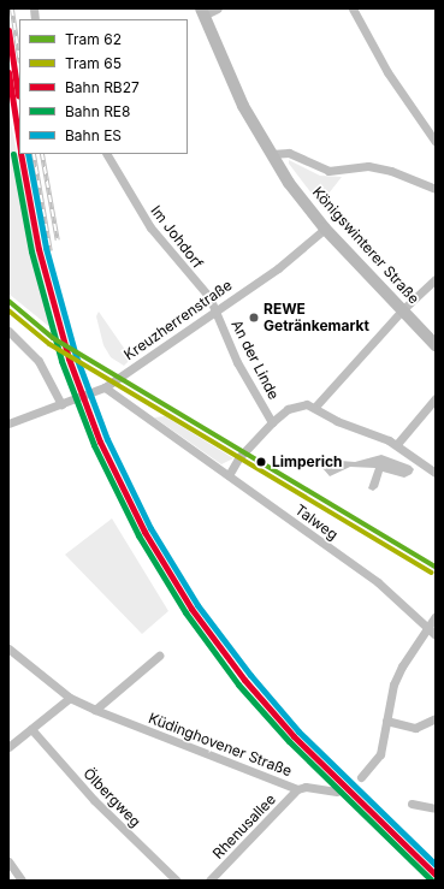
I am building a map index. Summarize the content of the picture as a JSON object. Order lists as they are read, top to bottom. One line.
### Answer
{"streets":{"main road":["Königswinterer Straße"],"street":["Im Johdorf","Kreuzherrenstraße","An der Linde","Talweg","Küdinghovener Straße","Ölbergweg","Rhenusallee"]},"crossings":[["Im Johdorf","Kreuzherrenstraße"],["Im Johdorf","An der Linde"],["Königswinterer Straße","Kreuzherrenstraße"],["Kreuzherrenstraße","An der Linde"],["Kreuzherrenstraße","Talweg"],["Küdinghovener Straße","Rhenusallee"]],"places":["REWE Getränkemarkt","Limperich"],"lines":["rail line RB27","rail line RE8","rail line ES","tram line 62","tram line 65"],"legend":["Tram 62","Tram 65","Bahn RB27","Bahn RE8","Bahn ES"]}
